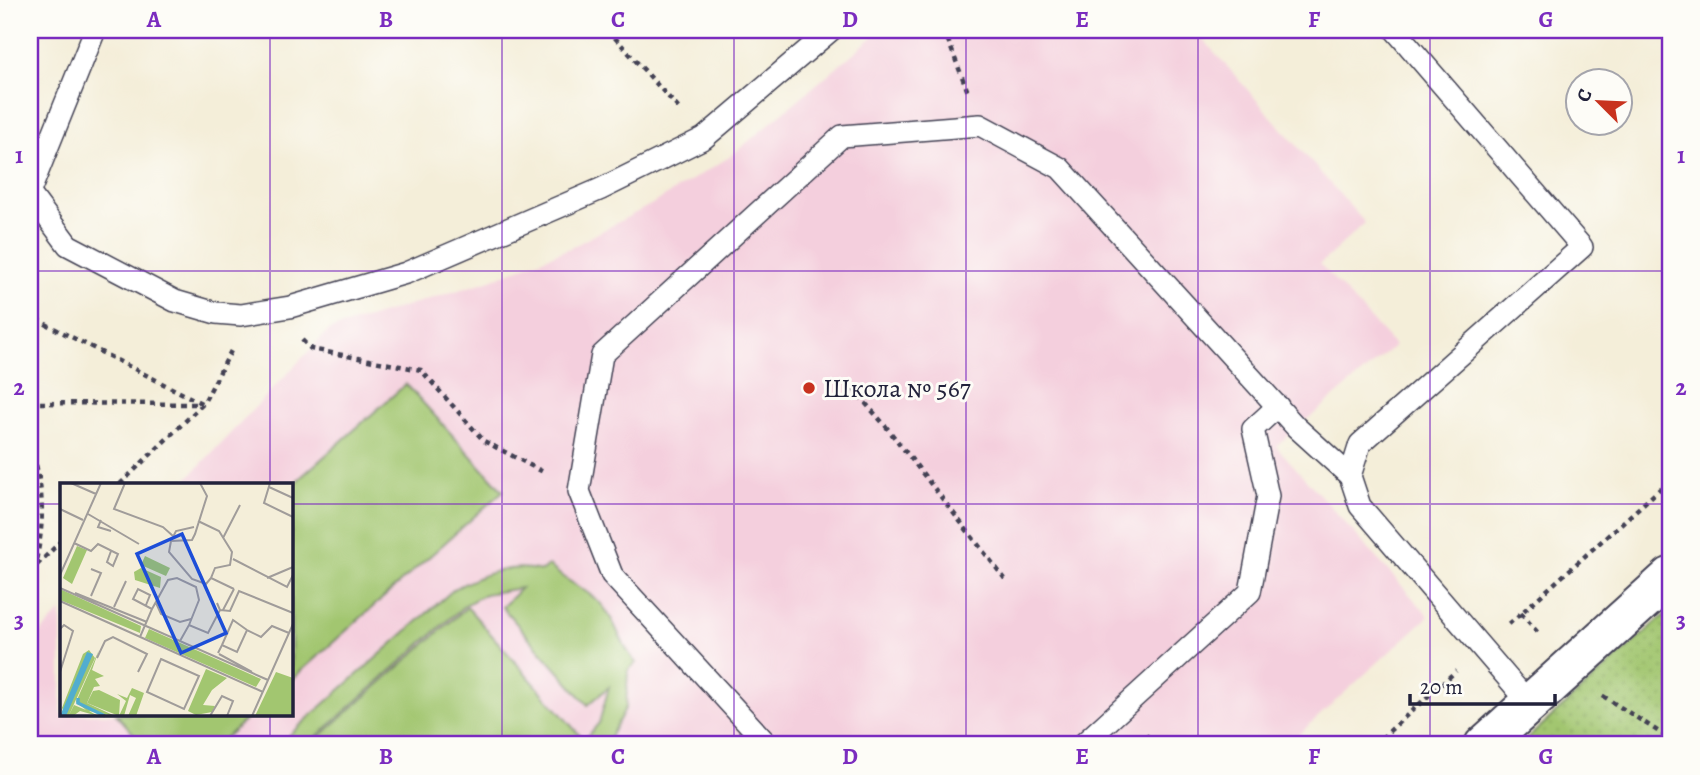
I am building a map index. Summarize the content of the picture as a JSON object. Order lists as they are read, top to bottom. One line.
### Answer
{"places":["Школа № 567"],"scale_bar":"20 m","north":"top left","grid":{"columns":["A","B","C","D","E","F","G"],"rows":["1","2","3"]}}
